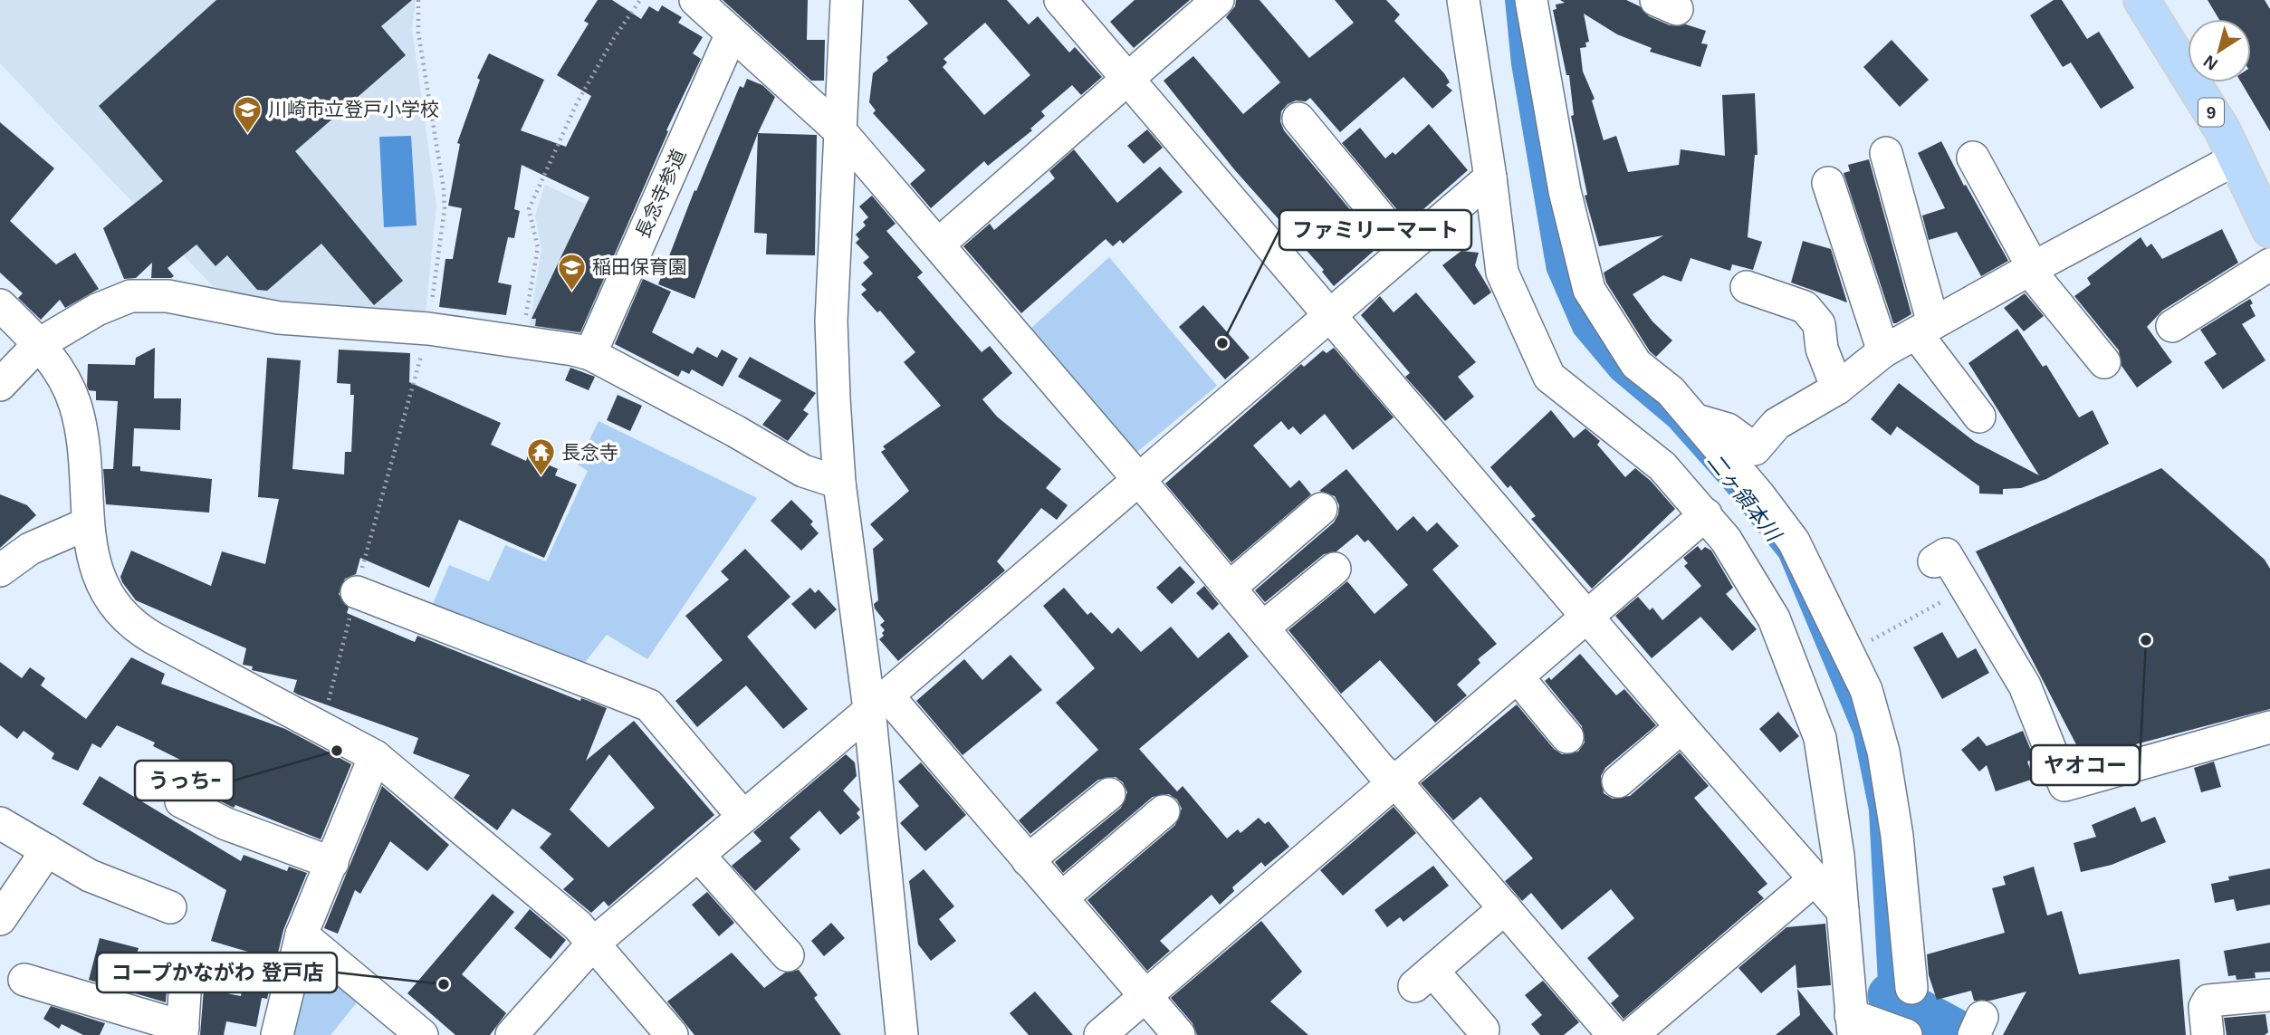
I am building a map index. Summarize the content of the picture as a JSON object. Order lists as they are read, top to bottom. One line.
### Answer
{"streets":{"main road":["9"],"street":["長念寺参道"]},"water":["二ヶ領本川"],"places":{"school or university":["川崎市立登戸小学校","稲田保育園"],"other":["ファミリーマート","ヤオコー","うっちｰ","コープかながわ 登戸店"],"temple":["長念寺"]},"north":"bottom left"}
